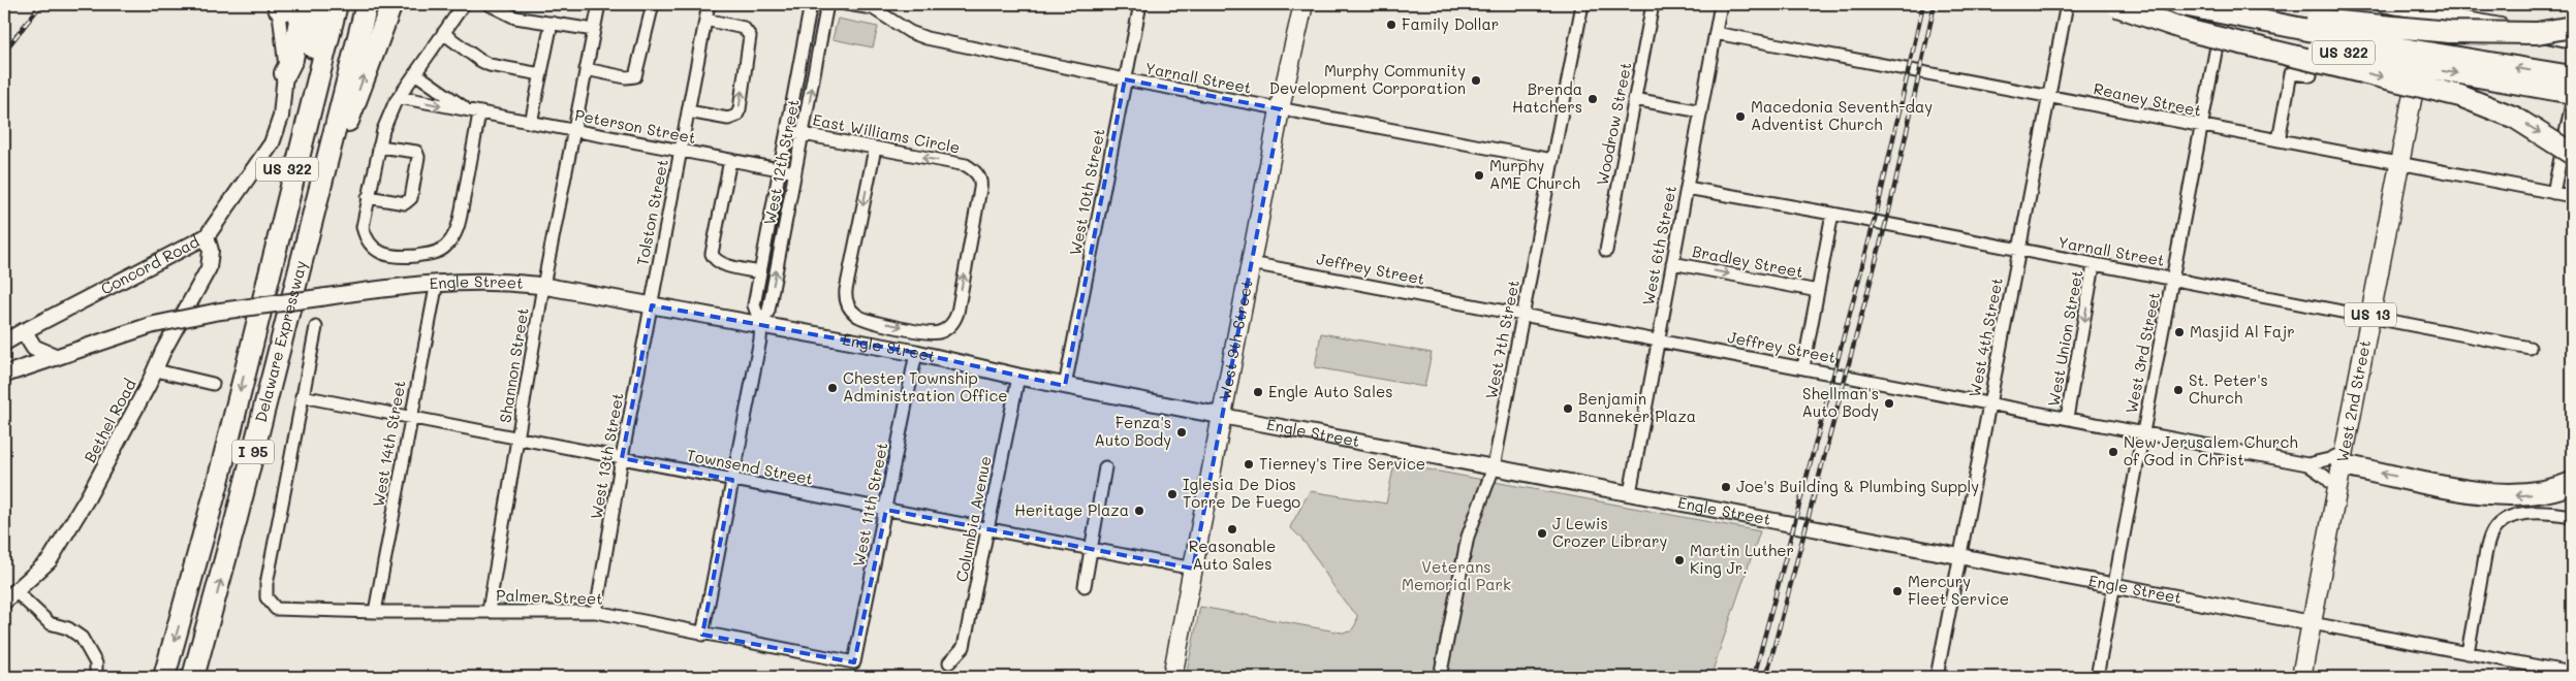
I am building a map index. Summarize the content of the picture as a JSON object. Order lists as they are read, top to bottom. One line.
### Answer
{"streets":{"highway":["US 322","Delaware Expressway","I 95"],"main road":["Concord Road","Engle Street","US 13","West 9th Street","West 2nd Street"],"street":["Yarnall Street","Reaney Street","Woodrow Street","Peterson Street","East Williams Circle","West 12th Street","West 10th Street","Tolston Street","West 6th Street","Bradley Street","Jeffrey Street","West 4th Street","West Union Street","West 7th Street","West 3rd Street","Shannon Street","Bethel Road","West 14th Street","West 13th Street","Townsend Street","West 11th Street","Columbia Avenue","Palmer Street"]},"crossings":[["US 322","Delaware Expressway"],["Yarnall Street","West 10th Street"],["Yarnall Street","West 6th Street"],["Yarnall Street","West 4th Street"],["Yarnall Street","West Union Street"],["Yarnall Street","West 7th Street"],["Yarnall Street","West 9th Street"],["Yarnall Street","West 3rd Street"],["Yarnall Street","West 2nd Street"],["Reaney Street","West 6th Street"],["Reaney Street","West 4th Street"],["Reaney Street","West 3rd Street"],["Reaney Street","West 2nd Street"],["Peterson Street","West 12th Street"],["Peterson Street","Tolston Street"],["Peterson Street","Shannon Street"],["East Williams Circle","West 12th Street"],["West 12th Street","Engle Street"],["West 12th Street","Townsend Street"],["West 12th Street","Palmer Street"],["West 10th Street","Engle Street"],["Tolston Street","Engle Street"],["Tolston Street","West 13th Street"],["West 6th Street","Bradley Street"],["West 6th Street","Jeffrey Street"],["West 6th Street","Engle Street"],["Concord Road","Bethel Road"],["Jeffrey Street","West 4th Street"],["Jeffrey Street","West Union Street"],["Jeffrey Street","West 7th Street"],["Jeffrey Street","West 9th Street"],["Jeffrey Street","West 3rd Street"],["Engle Street","West 4th Street"],["Engle Street","West 7th Street"],["Engle Street","West 9th Street"],["Engle Street","West 3rd Street"],["Engle Street","Shannon Street"],["Engle Street","West 2nd Street"],["Engle Street","West 14th Street"],["Engle Street","West 13th Street"],["Engle Street","West 11th Street"],["Engle Street","Columbia Avenue"],["West 9th Street","Townsend Street"],["Shannon Street","Townsend Street"],["Shannon Street","Palmer Street"],["West 14th Street","Townsend Street"],["West 14th Street","Palmer Street"],["West 13th Street","Townsend Street"],["West 13th Street","Palmer Street"],["Townsend Street","West 11th Street"],["Townsend Street","Columbia Avenue"],["Townsend Street","Palmer Street"],["West 11th Street","Palmer Street"]],"one_way":["Bradley Street","West Union Street"],"parks":["Veterans Memorial Park"],"places":["Family Dollar","Murphy Community Development Corporation","Brenda Hatchers","Macedonia Seventh-day Adventist Church","Murphy AME Church","Masjid Al Fajr","Chester Township Administration Office","St. Peter's Church","Engle Auto Sales","Shellman's Auto Body","Benjamin Banneker Plaza","Fenza's Auto Body","New Jerusalem Church of God in Christ","Tierney's Tire Service","Joe's Building & Plumbing Supply","Iglesia De Dios Torre De Fuego","Heritage Plaza","Reasonable Auto Sales","J Lewis Crozer Library","Martin Luther King Jr.","Mercury Fleet Service"]}
